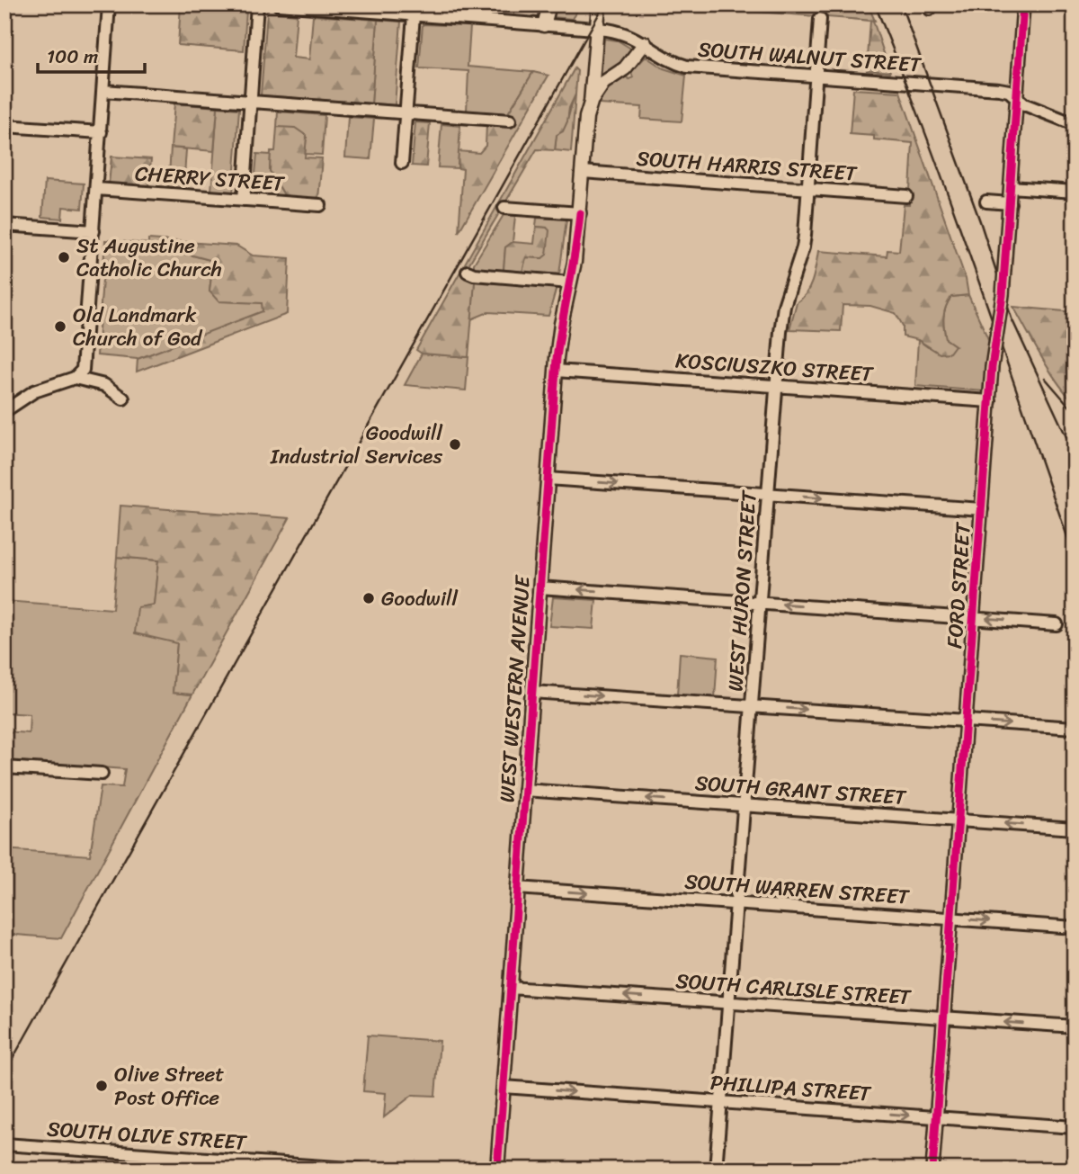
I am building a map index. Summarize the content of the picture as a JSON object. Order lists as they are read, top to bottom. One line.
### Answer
{"streets":{"main road":["WEST WESTERN AVENUE"],"street":["SOUTH WALNUT STREET","SOUTH HARRIS STREET","CHERRY STREET","KOSCIUSZKO STREET","FORD STREET","WEST HURON STREET","SOUTH GRANT STREET","SOUTH WARREN STREET","SOUTH CARLISLE STREET","PHILLIPA STREET","SOUTH OLIVE STREET"]},"crossings":[["SOUTH WALNUT STREET","FORD STREET"],["SOUTH WALNUT STREET","WEST HURON STREET"],["SOUTH WALNUT STREET","WEST WESTERN AVENUE"],["SOUTH HARRIS STREET","WEST HURON STREET"],["SOUTH HARRIS STREET","WEST WESTERN AVENUE"],["KOSCIUSZKO STREET","FORD STREET"],["KOSCIUSZKO STREET","WEST HURON STREET"],["KOSCIUSZKO STREET","WEST WESTERN AVENUE"],["FORD STREET","SOUTH GRANT STREET"],["FORD STREET","SOUTH WARREN STREET"],["FORD STREET","SOUTH CARLISLE STREET"],["FORD STREET","PHILLIPA STREET"],["WEST HURON STREET","SOUTH GRANT STREET"],["WEST HURON STREET","SOUTH WARREN STREET"],["WEST HURON STREET","SOUTH CARLISLE STREET"],["WEST HURON STREET","PHILLIPA STREET"],["WEST WESTERN AVENUE","SOUTH GRANT STREET"],["WEST WESTERN AVENUE","SOUTH WARREN STREET"],["WEST WESTERN AVENUE","SOUTH CARLISLE STREET"],["WEST WESTERN AVENUE","PHILLIPA STREET"]],"one_way":["SOUTH GRANT STREET","SOUTH WARREN STREET","SOUTH CARLISLE STREET","PHILLIPA STREET"],"places":["St Augustine Catholic Church","Old Landmark Church of God","Goodwill Industrial Services","Goodwill","Olive Street Post Office"],"scale_bar":"100 m"}
